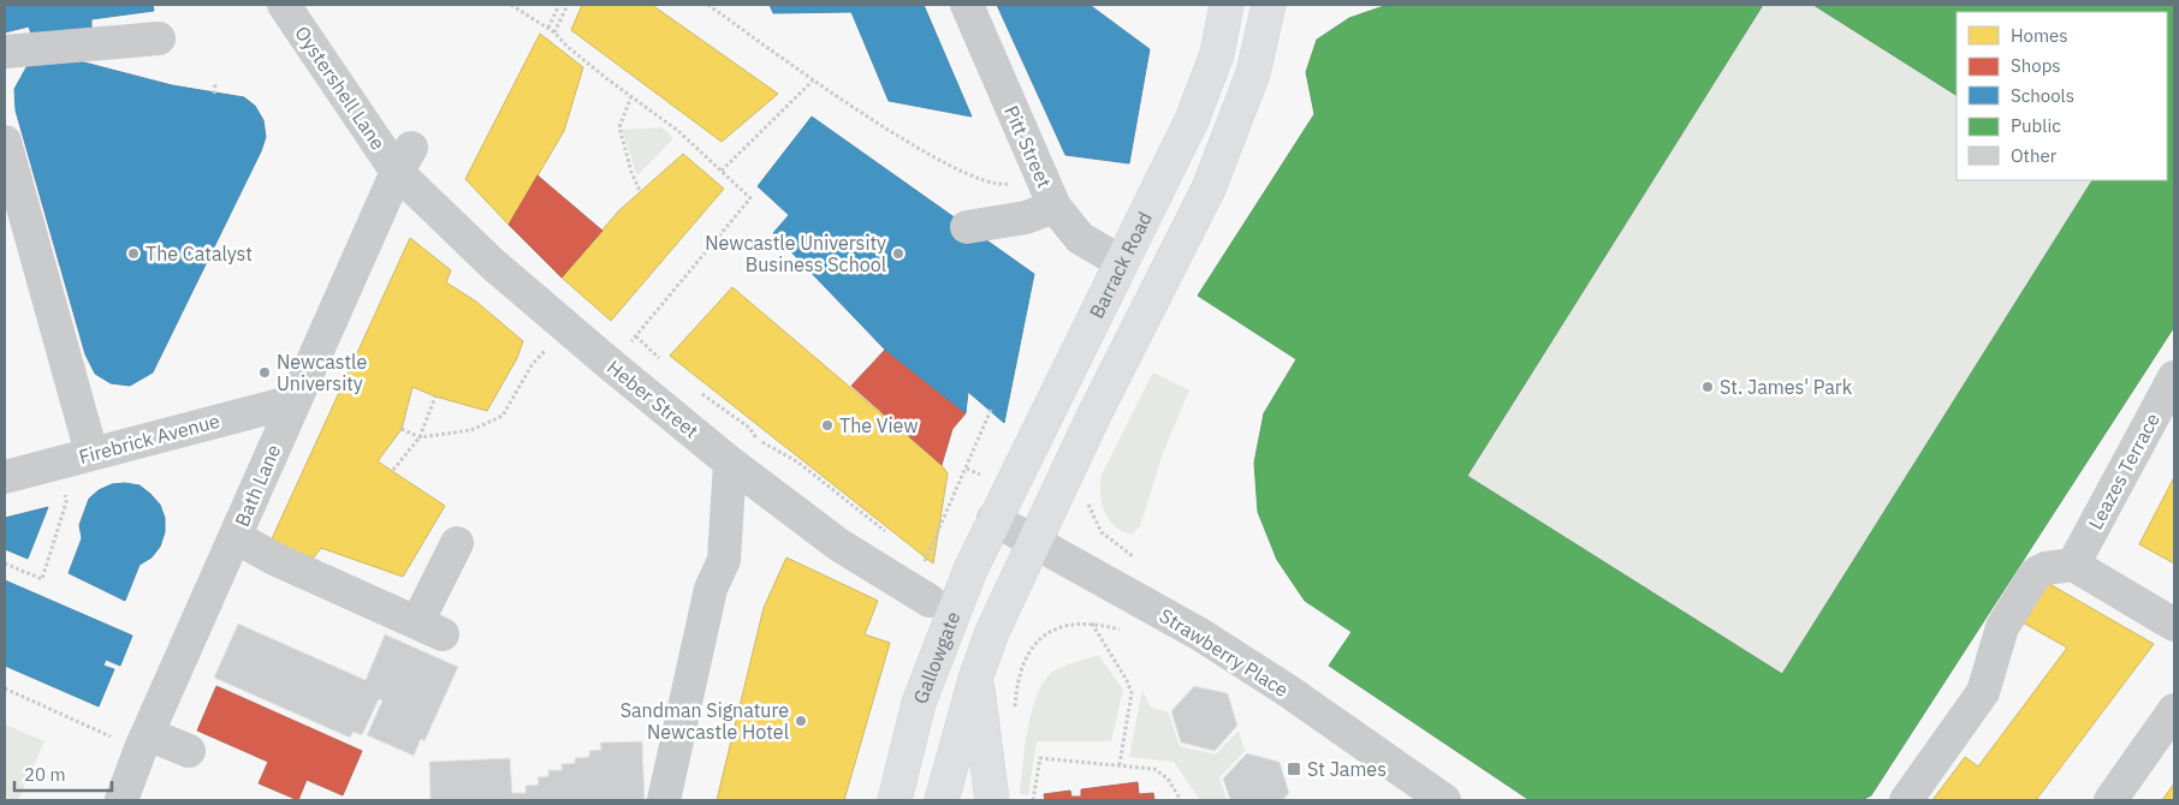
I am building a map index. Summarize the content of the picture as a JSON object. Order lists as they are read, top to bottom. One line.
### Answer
{"streets":{"main road":["Barrack Road","Gallowgate"],"street":["Oystershell Lane","Pitt Street","Heber Street","Firebrick Avenue","Leazes Terrace","Bath Lane","Strawberry Place"]},"crossings":[["Oystershell Lane","Heber Street"],["Oystershell Lane","Bath Lane"],["Pitt Street","Barrack Road"],["Barrack Road","Strawberry Place"],["Barrack Road","Gallowgate"],["Heber Street","Bath Lane"],["Firebrick Avenue","Bath Lane"],["Strawberry Place","Gallowgate"]],"places":{"other":["The Catalyst","Newcastle University Business School","Newcastle University","St. James' Park","The View","Sandman Signature Newcastle Hotel"],"transit":["St James"]},"legend":["Homes","Shops","Schools","Public","Other"],"scale_bar":"20 m"}
